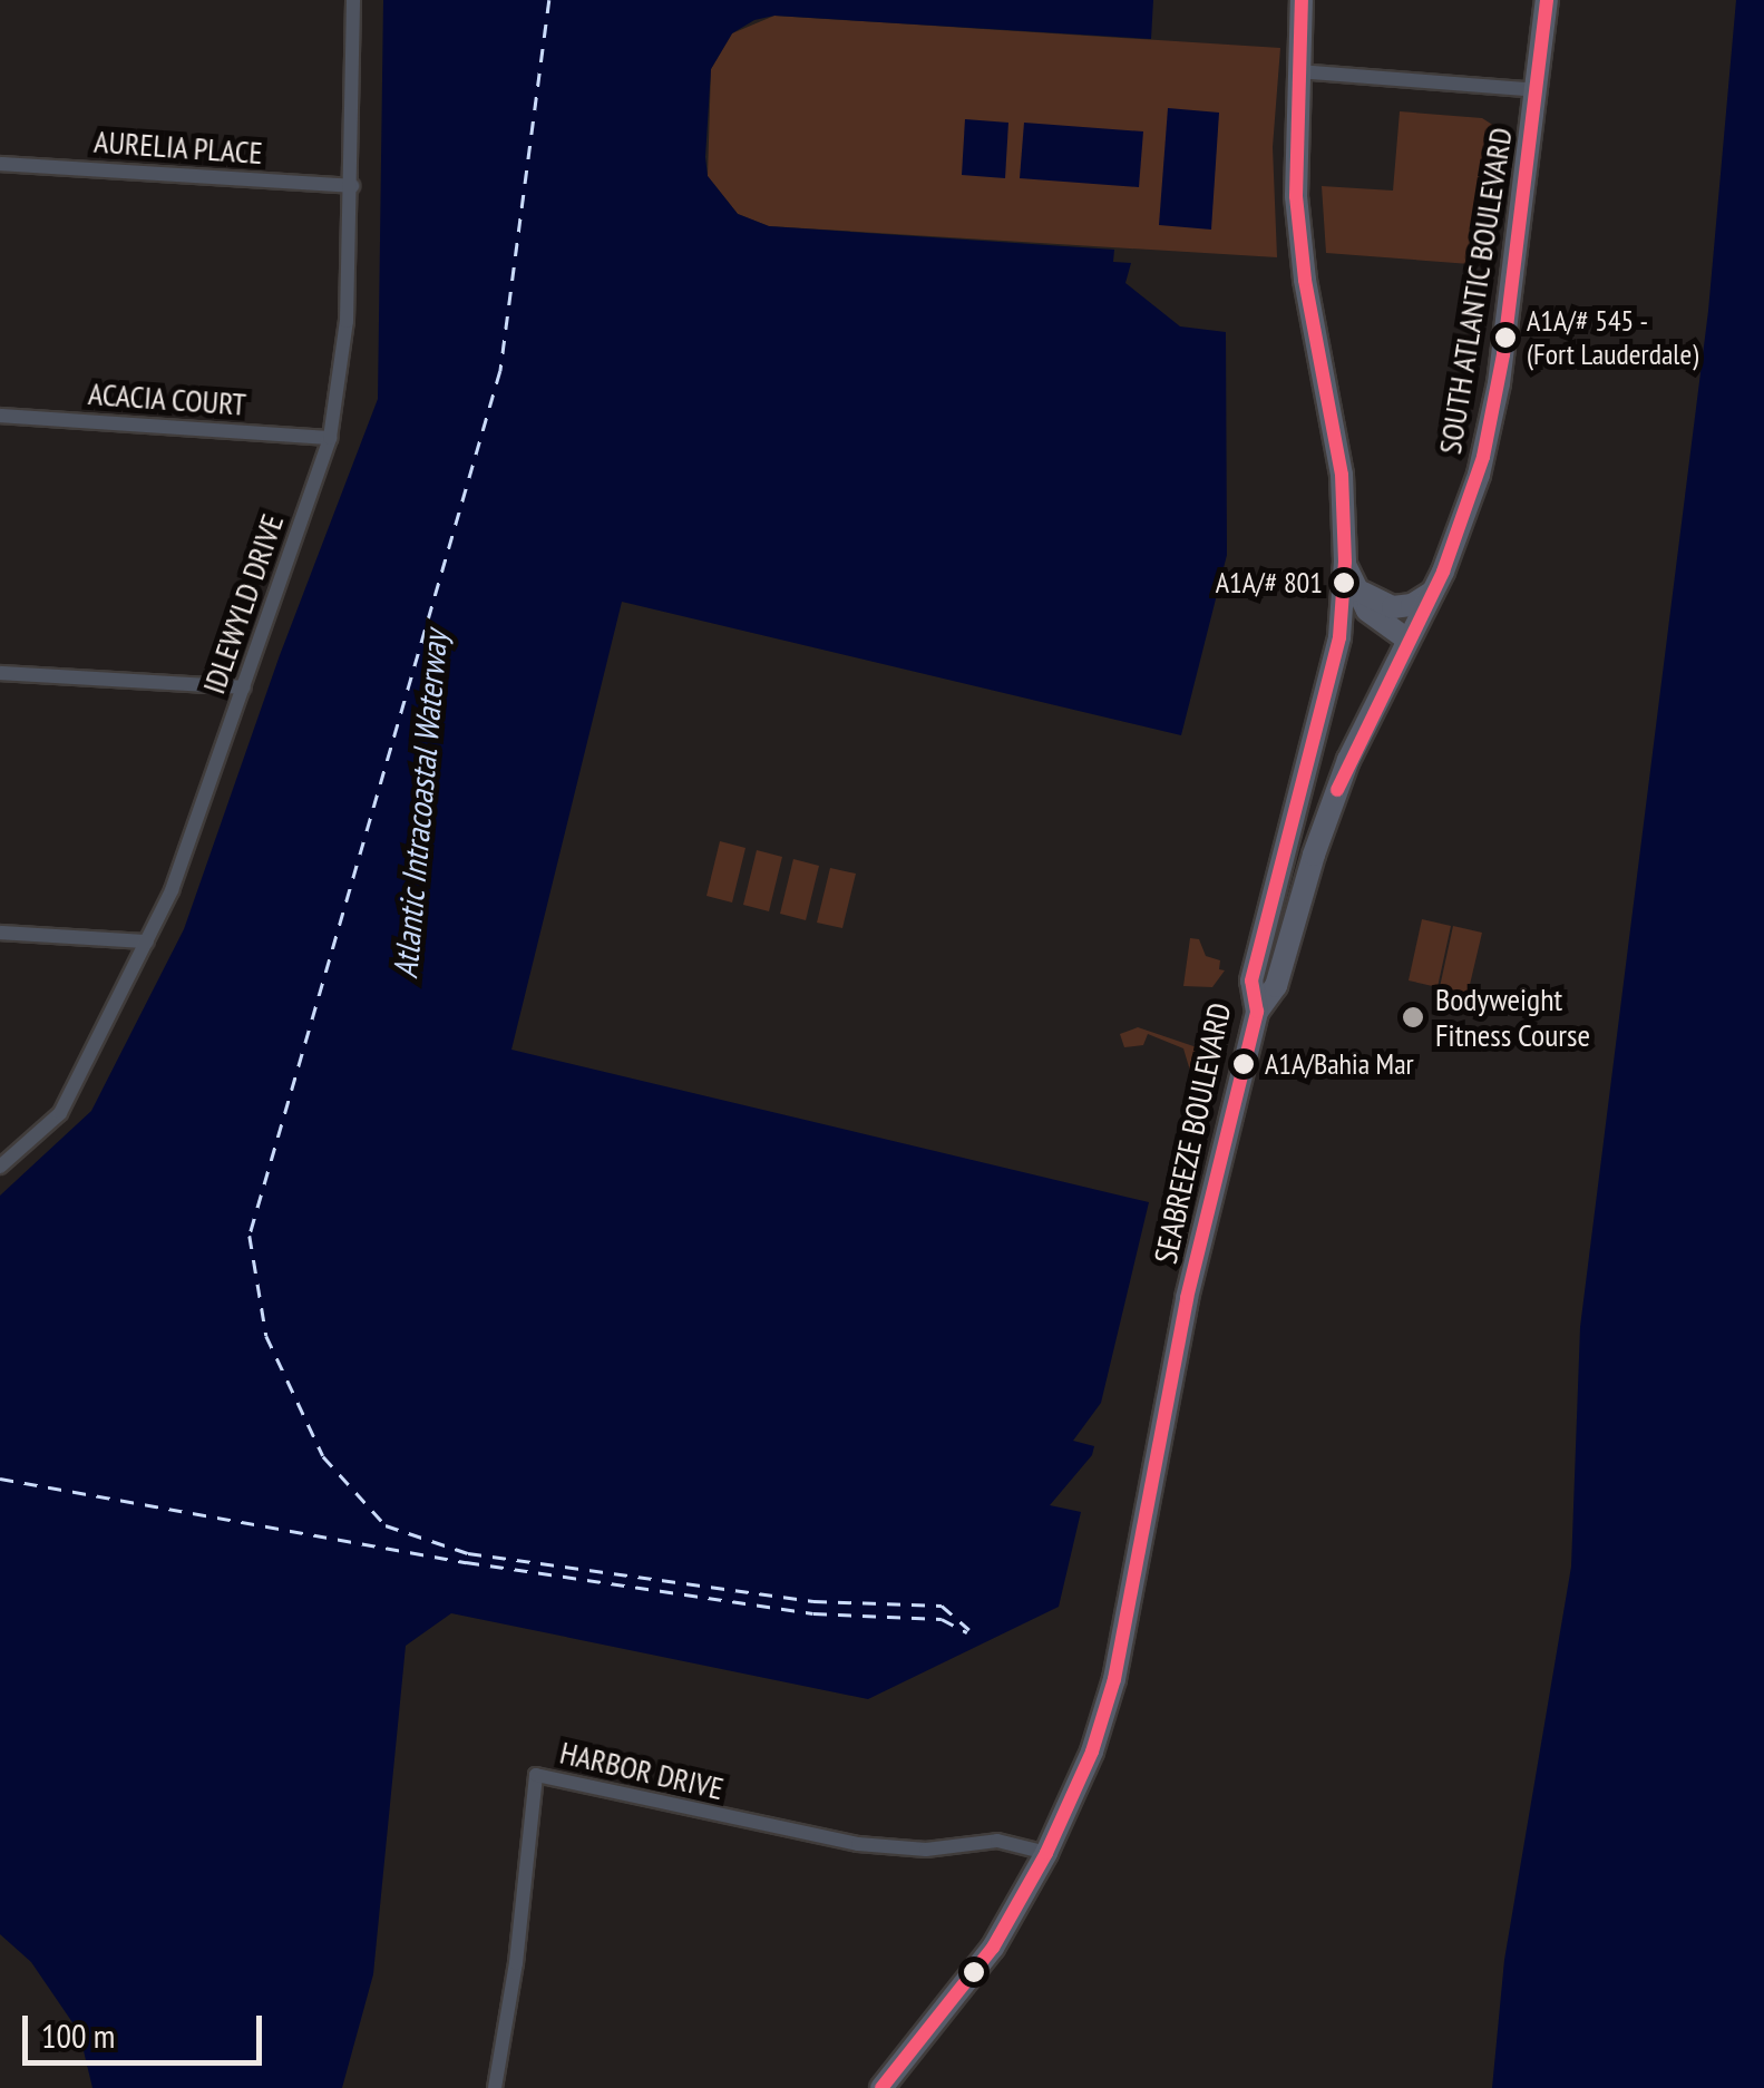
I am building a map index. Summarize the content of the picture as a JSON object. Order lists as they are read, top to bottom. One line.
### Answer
{"streets":{"main road":["SOUTH ATLANTIC BOULEVARD","SEABREEZE BOULEVARD"],"street":["AURELIA PLACE","ACACIA COURT","IDLEWYLD DRIVE","HARBOR DRIVE"]},"crossings":[["AURELIA PLACE","IDLEWYLD DRIVE"],["SOUTH ATLANTIC BOULEVARD","SEABREEZE BOULEVARD"],["ACACIA COURT","IDLEWYLD DRIVE"],["SEABREEZE BOULEVARD","HARBOR DRIVE"]],"water":["Atlantic Intracoastal Waterway"],"places":["A1A/# 545 - (Fort Lauderdale)","A1A/# 801","Bodyweight Fitness Course","A1A/Bahia Mar"],"scale_bar":"100 m"}
